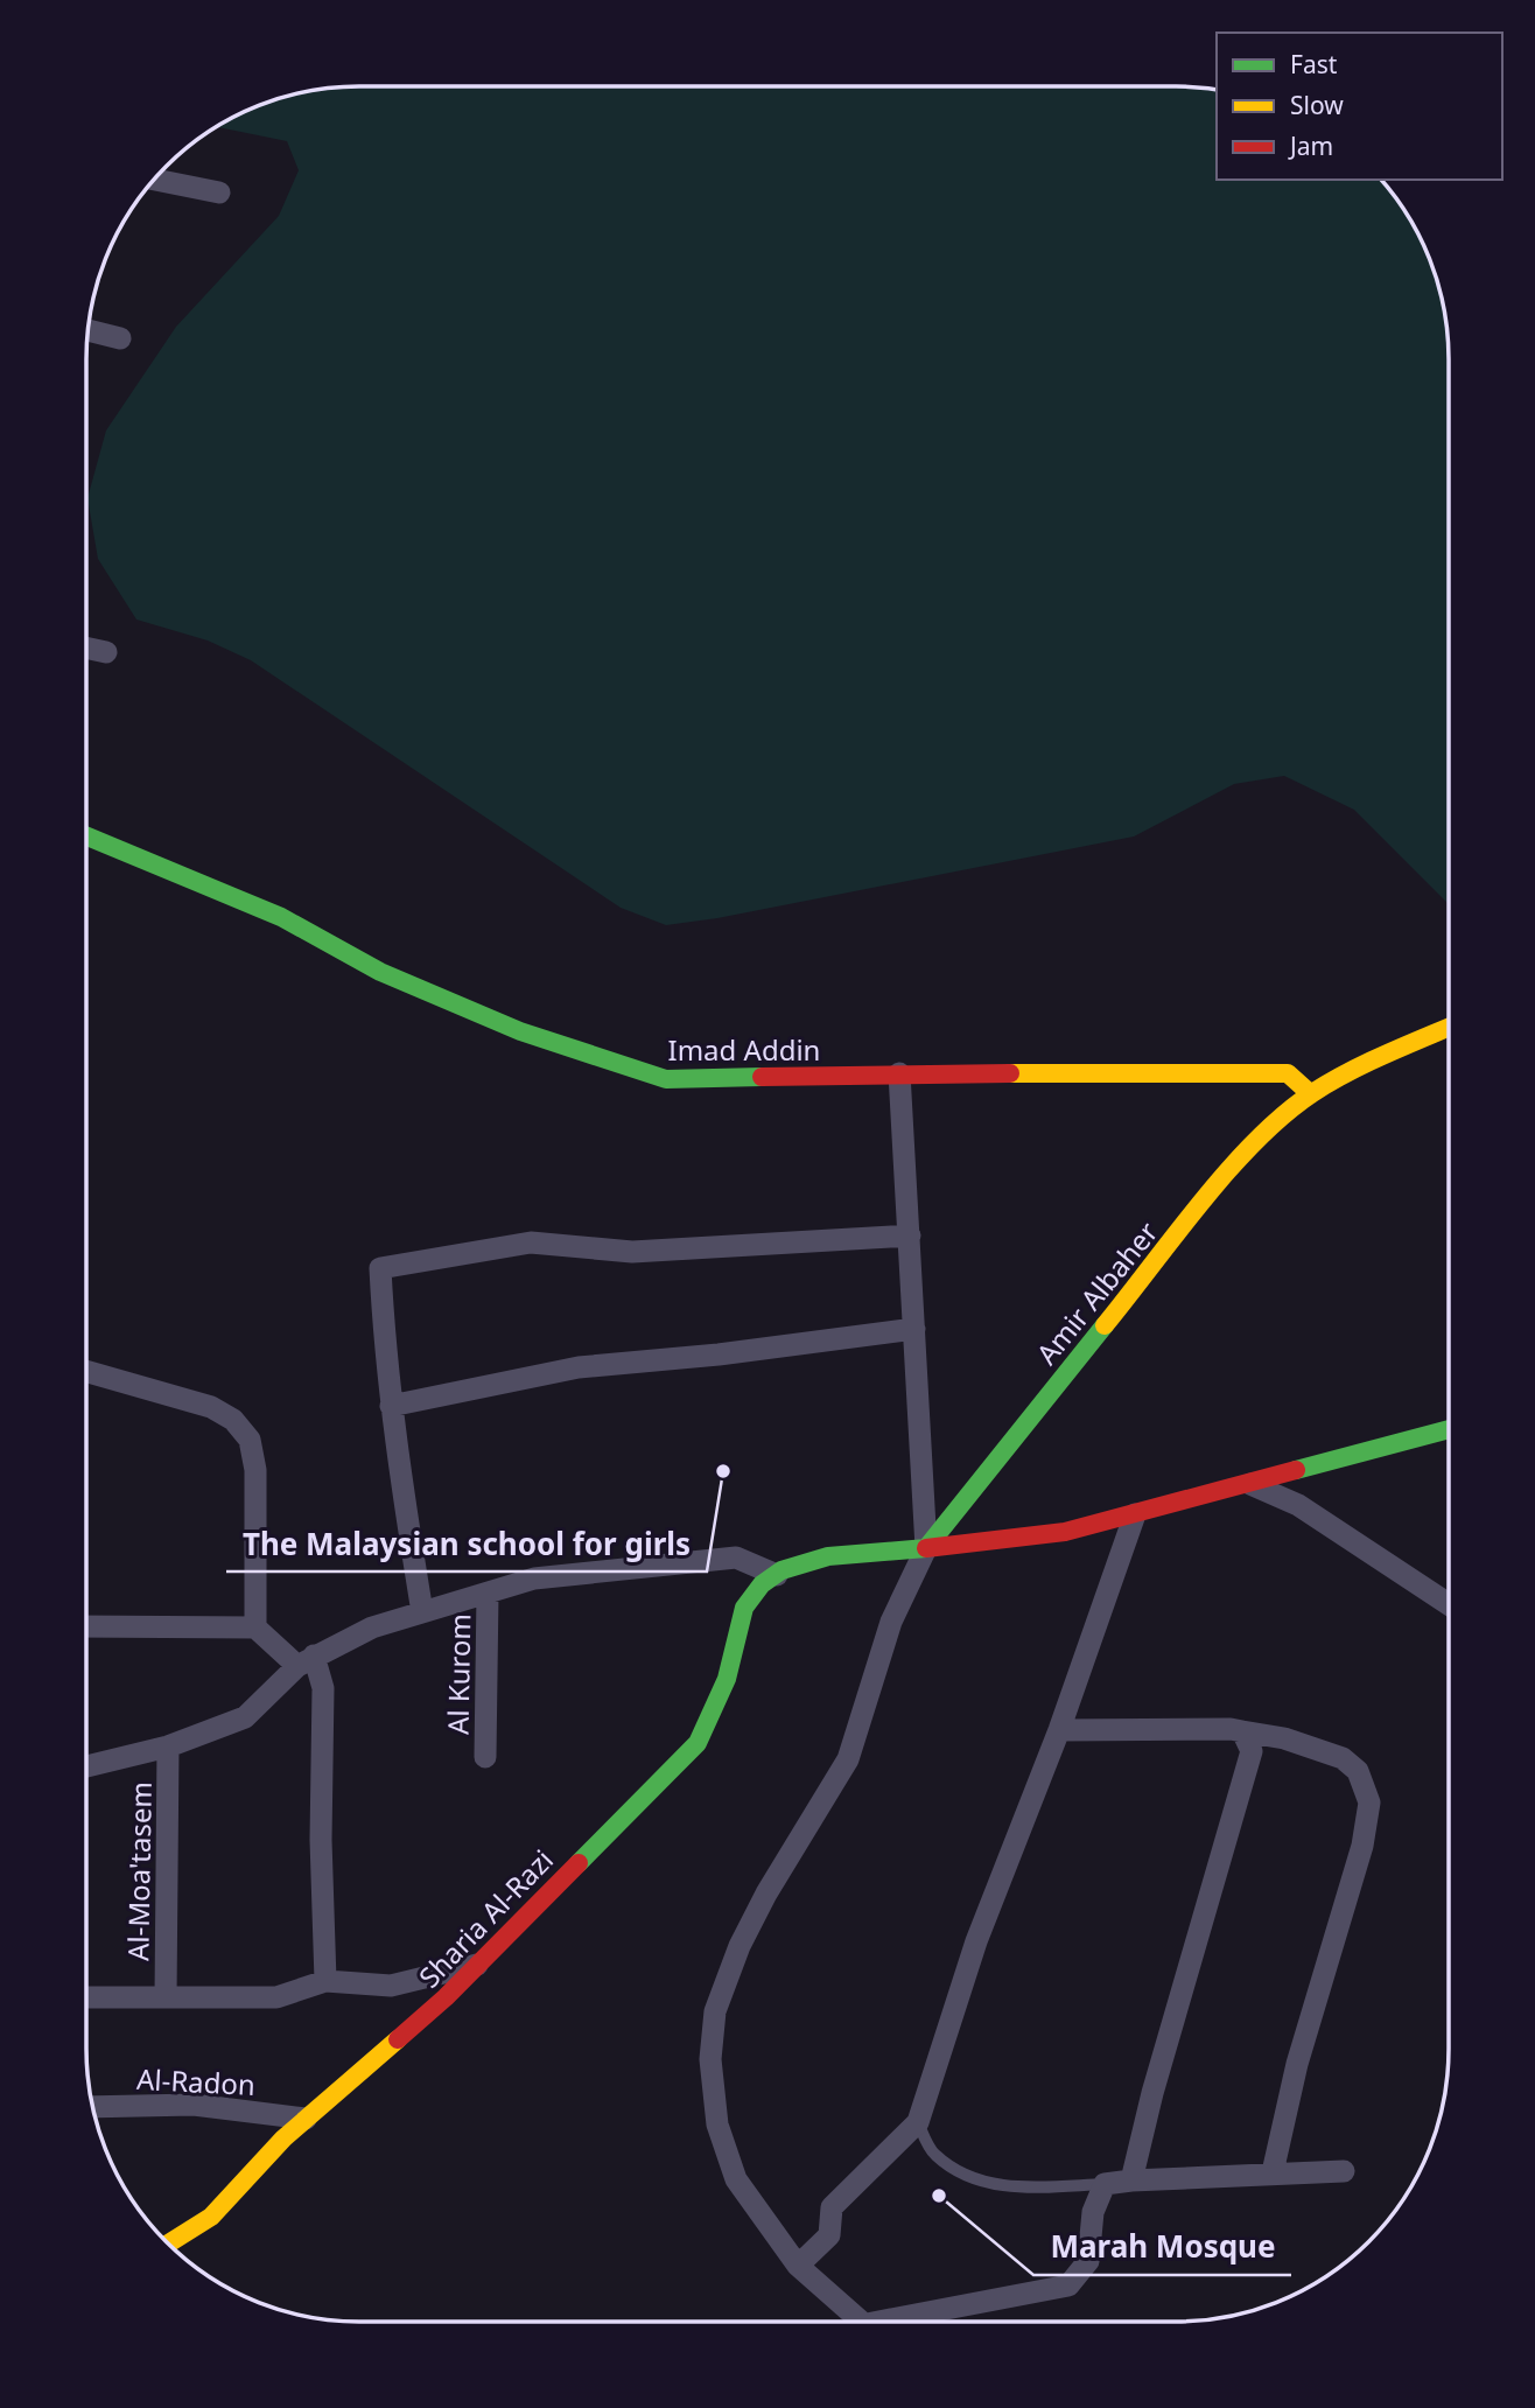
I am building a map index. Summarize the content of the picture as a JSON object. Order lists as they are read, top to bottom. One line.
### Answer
{"streets":{"street":["Imad Addin","Amir Albaher","Al Kurom","Al-Moa'tasem","Sharia Al-Razi","Al-Radon"]},"crossings":[["Imad Addin","Amir Albaher"],["Sharia Al-Razi","Al-Radon"]],"places":["The Malaysian school for girls","Marah Mosque"],"legend":["Fast","Slow","Jam"]}
